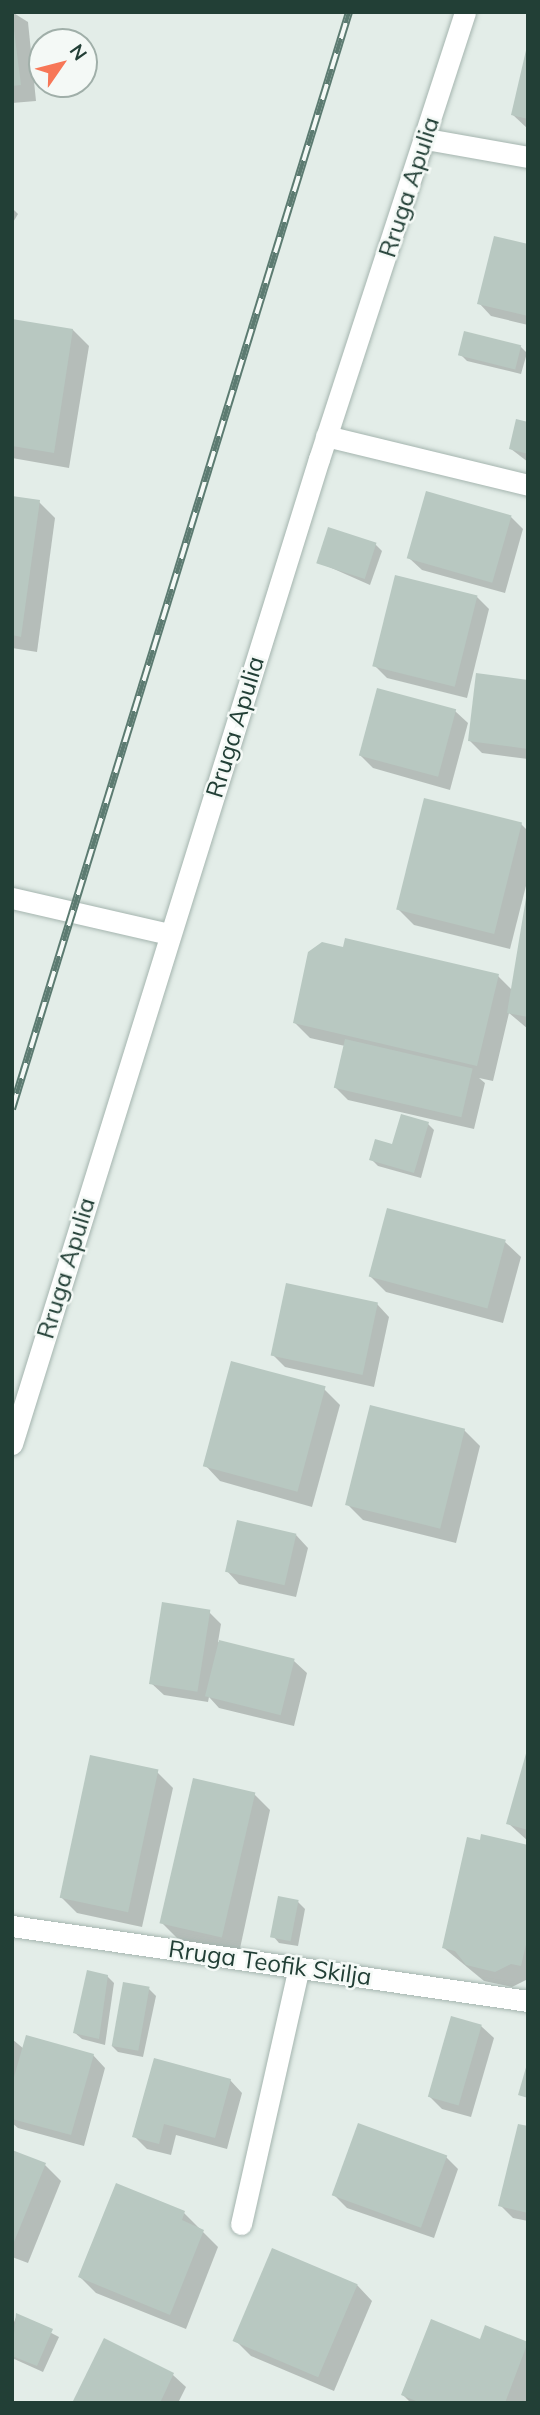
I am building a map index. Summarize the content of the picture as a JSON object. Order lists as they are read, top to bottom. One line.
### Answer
{"streets":{"street":["Rruga Apulia","Rruga Teofik Skilja"]},"north":"top right"}
